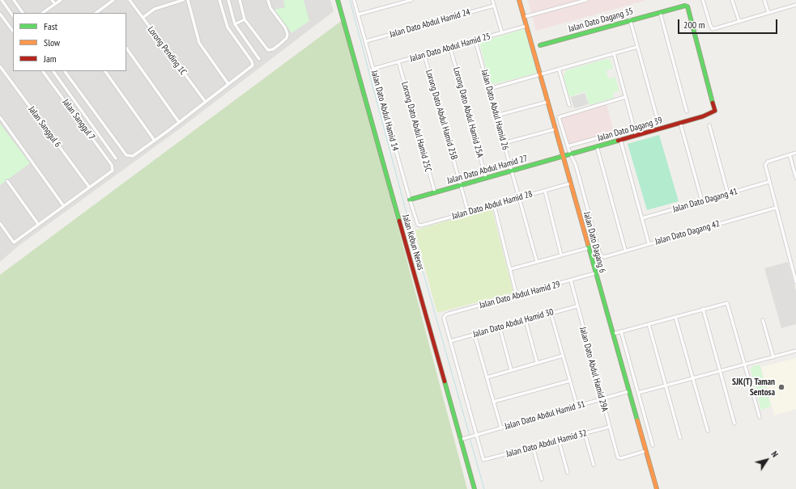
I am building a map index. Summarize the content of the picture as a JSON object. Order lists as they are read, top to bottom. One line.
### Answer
{"streets":{"street":["Jalan Dato Dagang 35","Jalan Dato Abdul Hamid 24","Jalan Dato Abdul Hamid 25","Lorong Pending 1C","Jalan Dato Abdul Hamid 26","Jalan Dato Abdul Hamid 14","Lorong Dato Abdul Hamid 25A","Lorong Dato Abdul Hamid 25B","Jalan Sanggul 7","Jalan Sanggul 6","Lorong Dato Abdul Hamid 25C","Jalan Dato Dagang 39","Jalan Dato Abdul Hamid 27","Jalan Dato Dagang 41","Jalan Dato Abdul Hamid 28","Jalan Dato Dagang 42","Jalan Kebun Nenas","Jalan Dato Dagang 6","Jalan Dato Abdul Hamid 29","Jalan Dato Abdul Hamid 30","Jalan Dato Abdul Hamid 29A","Jalan Dato Abdul Hamid 31","Jalan Dato Abdul Hamid 32"]},"crossings":[["Jalan Dato Dagang 35","Jalan Dato Dagang 39"],["Jalan Dato Abdul Hamid 24","Jalan Dato Abdul Hamid 14"],["Jalan Dato Abdul Hamid 25","Jalan Dato Abdul Hamid 26"],["Jalan Dato Abdul Hamid 25","Jalan Dato Abdul Hamid 14"],["Jalan Dato Abdul Hamid 25","Lorong Dato Abdul Hamid 25A"],["Jalan Dato Abdul Hamid 25","Lorong Dato Abdul Hamid 25B"],["Jalan Dato Abdul Hamid 25","Lorong Dato Abdul Hamid 25C"],["Jalan Dato Abdul Hamid 25","Jalan Dato Dagang 6"],["Jalan Dato Abdul Hamid 26","Jalan Dato Abdul Hamid 27"],["Jalan Dato Abdul Hamid 26","Jalan Dato Abdul Hamid 28"],["Jalan Dato Abdul Hamid 14","Jalan Dato Abdul Hamid 27"],["Jalan Dato Abdul Hamid 14","Jalan Dato Abdul Hamid 28"],["Lorong Dato Abdul Hamid 25A","Jalan Dato Abdul Hamid 27"],["Lorong Dato Abdul Hamid 25B","Jalan Dato Abdul Hamid 27"],["Lorong Dato Abdul Hamid 25B","Jalan Dato Abdul Hamid 28"],["Jalan Sanggul 7","Jalan Sanggul 6"],["Lorong Dato Abdul Hamid 25C","Jalan Dato Abdul Hamid 27"],["Jalan Dato Dagang 39","Jalan Dato Abdul Hamid 27"],["Jalan Dato Dagang 39","Jalan Dato Dagang 42"],["Jalan Dato Abdul Hamid 27","Jalan Dato Dagang 42"],["Jalan Dato Abdul Hamid 27","Jalan Dato Dagang 6"],["Jalan Dato Abdul Hamid 28","Jalan Dato Dagang 6"],["Jalan Kebun Nenas","Jalan Dato Abdul Hamid 31"],["Jalan Dato Dagang 6","Jalan Dato Abdul Hamid 29"],["Jalan Dato Dagang 6","Jalan Dato Abdul Hamid 29A"],["Jalan Dato Dagang 6","Jalan Dato Abdul Hamid 31"],["Jalan Dato Abdul Hamid 29","Jalan Dato Abdul Hamid 30"],["Jalan Dato Abdul Hamid 29","Jalan Dato Abdul Hamid 29A"],["Jalan Dato Abdul Hamid 30","Jalan Dato Abdul Hamid 29A"],["Jalan Dato Abdul Hamid 29A","Jalan Dato Abdul Hamid 31"],["Jalan Dato Abdul Hamid 29A","Jalan Dato Abdul Hamid 32"],["Jalan Dato Abdul Hamid 31","Jalan Dato Abdul Hamid 32"]],"places":["SJK(T) Taman Sentosa"],"legend":["Fast","Slow","Jam"],"scale_bar":"200 m","north":"top right"}
